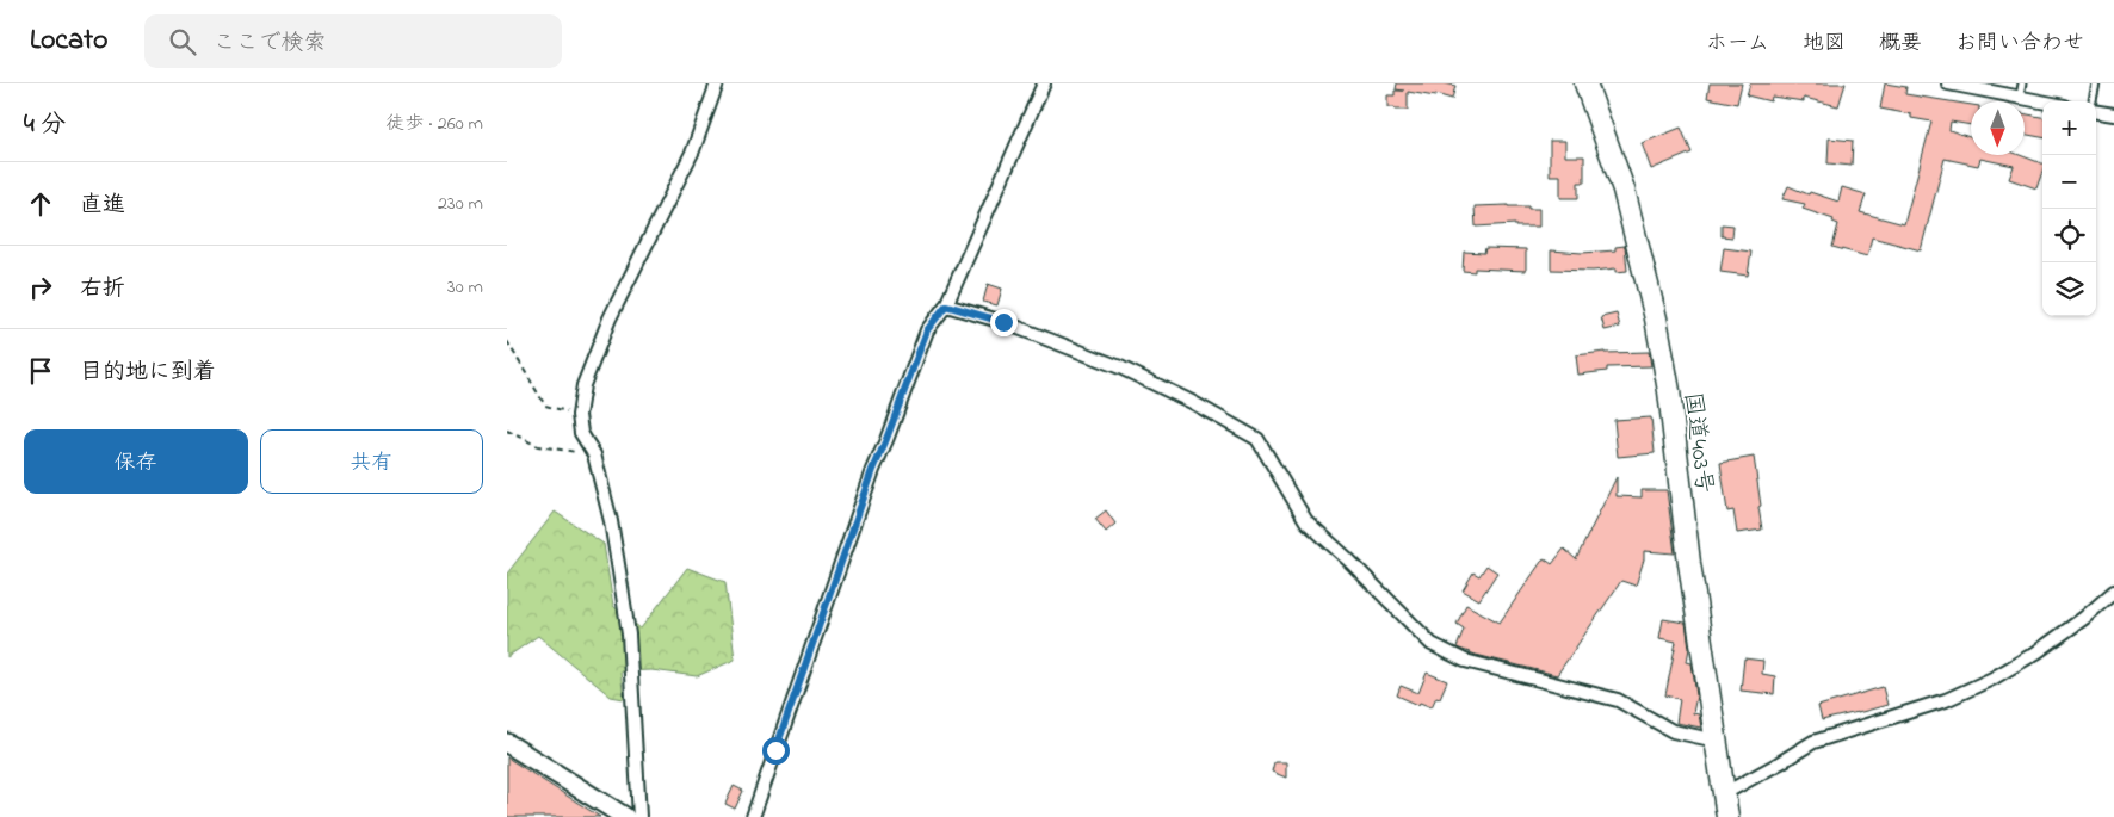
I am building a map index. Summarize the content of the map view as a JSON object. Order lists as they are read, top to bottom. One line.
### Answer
{"streets":{"highway":["国道403号"]},"north":"bottom","page":{"header":"Locato","search":"ここで検索","nav":["ホーム","地図","概要","お問い合わせ"],"heading":["4 分","徒歩 · 260 m"],"map_buttons":["+","−"],"list":[["直進","230 m"],["右折","30 m"],"目的地に到着"],"buttons":["保存","共有"]}}
